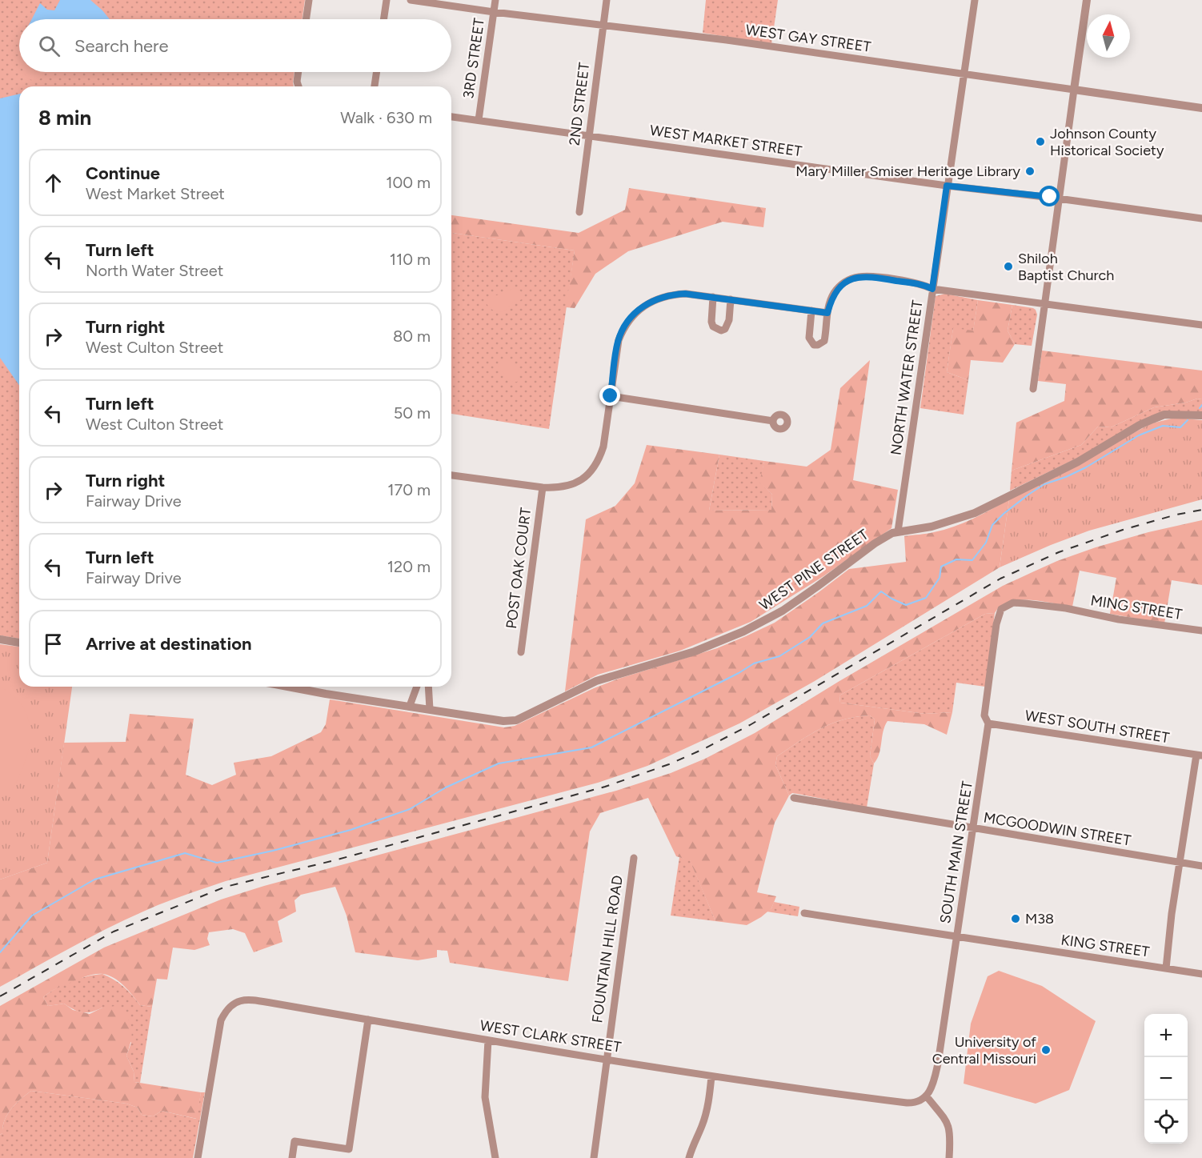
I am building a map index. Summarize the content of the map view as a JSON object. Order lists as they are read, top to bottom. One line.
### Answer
{"streets":{"street":["WEST GAY STREET","3RD STREET","2ND STREET","WEST MARKET STREET","NORTH WATER STREET","POST OAK COURT","WEST PINE STREET","MING STREET","WEST SOUTH STREET","MCGOODWIN STREET","SOUTH MAIN STREET","KING STREET","FOUNTAIN HILL ROAD","WEST CLARK STREET"]},"crossings":[["WEST GAY STREET","3RD STREET"],["WEST GAY STREET","2ND STREET"],["WEST GAY STREET","NORTH WATER STREET"],["3RD STREET","WEST MARKET STREET"],["2ND STREET","WEST MARKET STREET"],["WEST MARKET STREET","NORTH WATER STREET"],["NORTH WATER STREET","WEST PINE STREET"],["MING STREET","SOUTH MAIN STREET"],["WEST SOUTH STREET","SOUTH MAIN STREET"],["MCGOODWIN STREET","SOUTH MAIN STREET"],["SOUTH MAIN STREET","KING STREET"],["SOUTH MAIN STREET","WEST CLARK STREET"],["FOUNTAIN HILL ROAD","WEST CLARK STREET"]],"places":["Johnson County Historical Society","Mary Miller Smiser Heritage Library","Shiloh Baptist Church","M38","University of Central Missouri"],"north":"top","page":{"search":"Search here","heading":["8 min","Walk · 630 m"],"list":[["Continue","West Market Street","100 m"],["Turn left","North Water Street","110 m"],["Turn right","West Culton Street","80 m"],["Turn left","West Culton Street","50 m"],["Turn right","Fairway Drive","170 m"],["Turn left","Fairway Drive","120 m"],"Arrive at destination"],"map_buttons":["+","−"]}}
